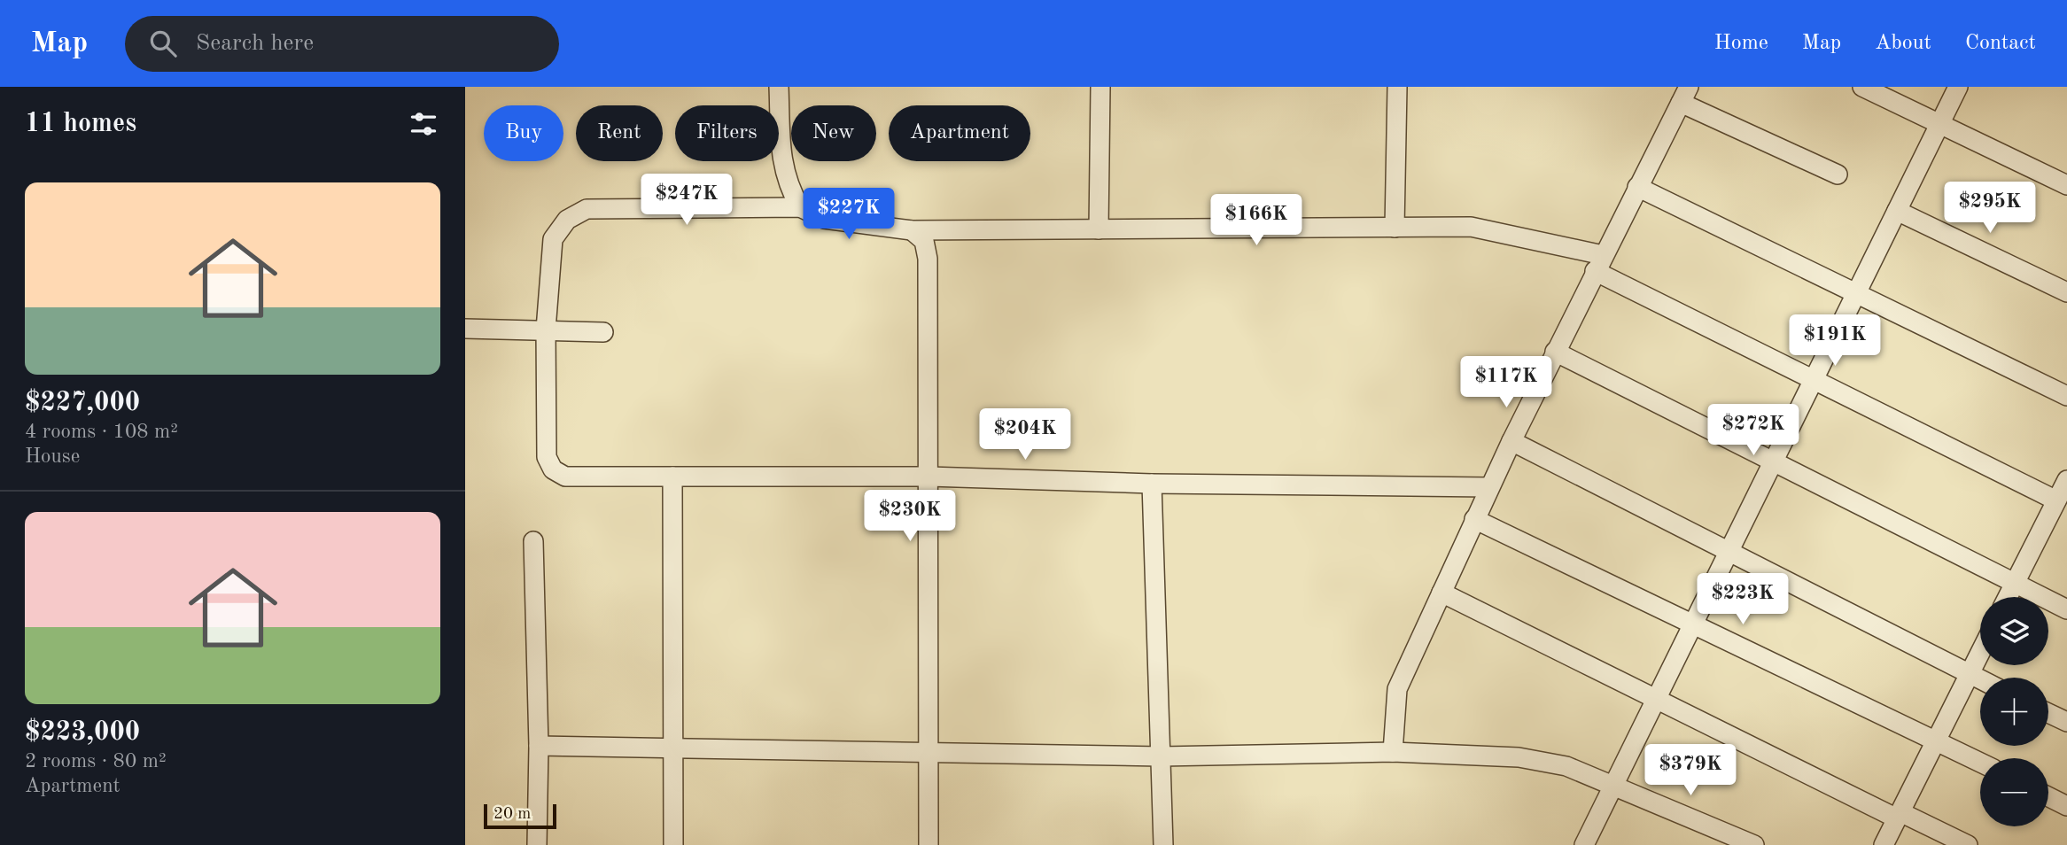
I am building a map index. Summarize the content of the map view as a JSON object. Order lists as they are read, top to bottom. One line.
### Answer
{"scale_bar":"20 m","page":{"header":"Map","search":"Search here","nav":["Home","Map","About","Contact"],"heading":"11 homes","chip":["Buy","Rent","Filters","New","Apartment"],"list":[{"name":"$227,000","note":"4 rooms · 108 m² · House"},{"name":"$223,000","note":"2 rooms · 80 m² · Apartment"}],"price":["$247K","$295K","$227K","$166K","$191K","$117K","$272K","$204K","$230K","$223K","$379K"],"map_buttons":["+","−"],"scale":"20 m"}}
